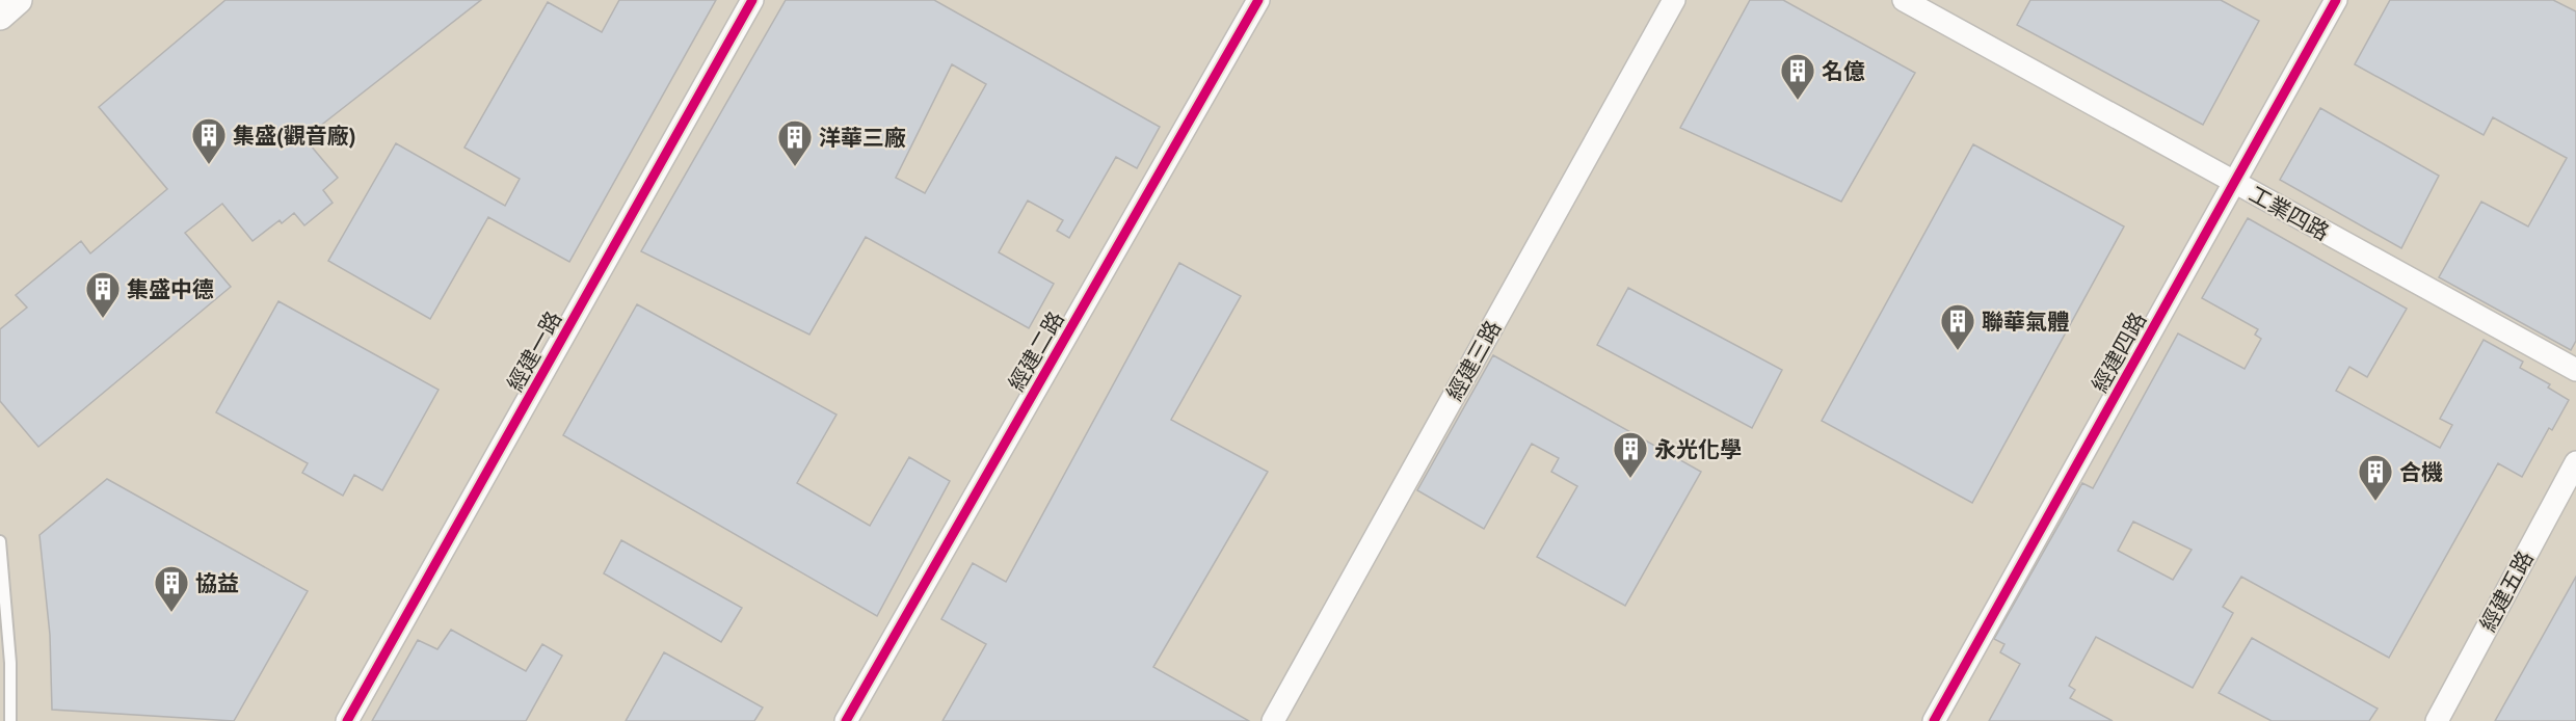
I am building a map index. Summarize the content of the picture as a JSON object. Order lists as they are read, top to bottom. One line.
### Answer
{"streets":{"street":["工業四路","經建一路","經建二路","經建四路","經建三路","經建五路"]},"crossings":[["工業四路","經建四路"]],"places":{"building":["名億","集盛(觀音廠)","洋華三廠","集盛中德","聯華氣體","永光化學","合機","協益"]}}
